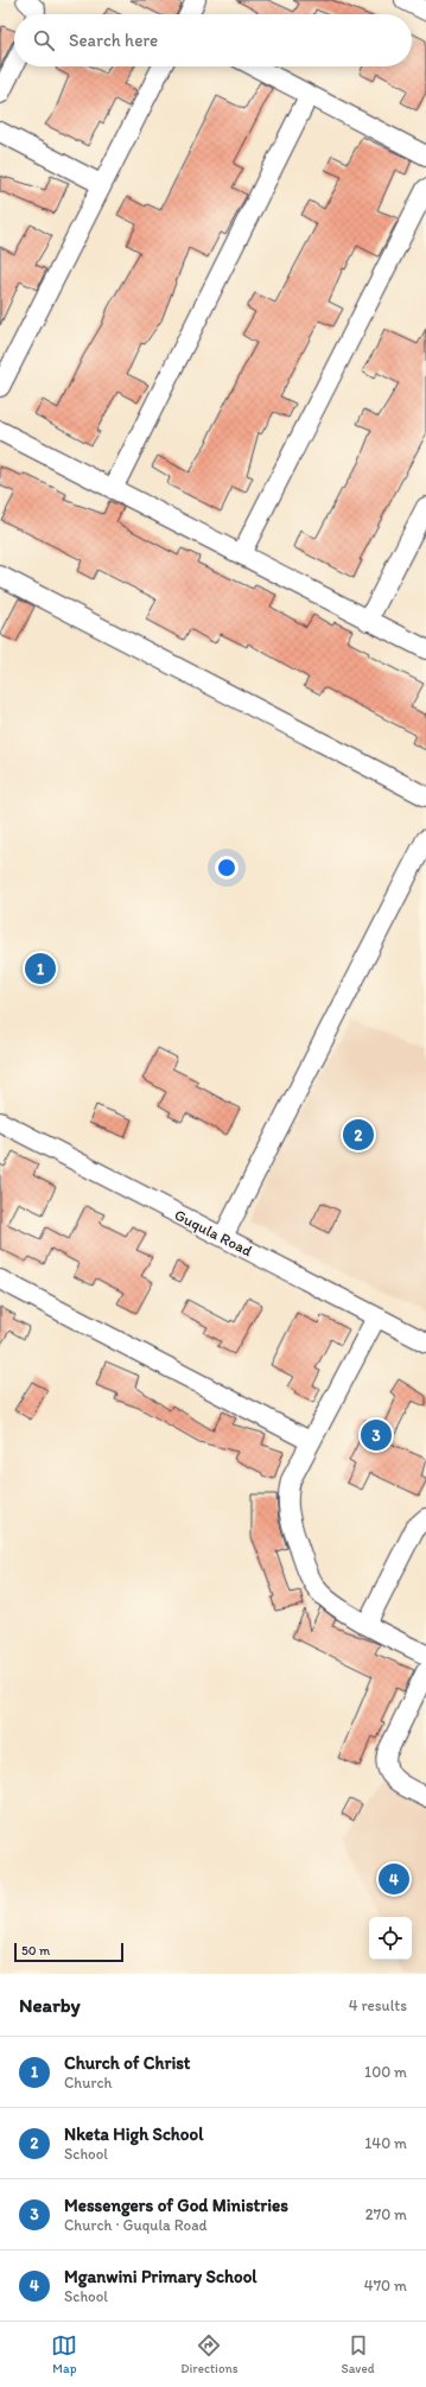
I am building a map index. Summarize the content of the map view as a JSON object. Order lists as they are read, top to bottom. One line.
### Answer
{"streets":{"street":["Guqula Road"]},"scale_bar":"50 m","page":{"search":"Search here","pins":["1","2","3","4"],"scale":"50 m","heading":["Nearby","4 results"],"list":[{"mark":"1","name":"Church of Christ","note":"Church","value":"100 m"},{"mark":"2","name":"Nketa High School","note":"School","value":"140 m"},{"mark":"3","name":"Messengers of God Ministries","note":"Church · Guqula Road","value":"270 m"},{"mark":"4","name":"Mganwini Primary School","note":"School","value":"470 m"}],"nav":["Map","Directions","Saved"]}}
